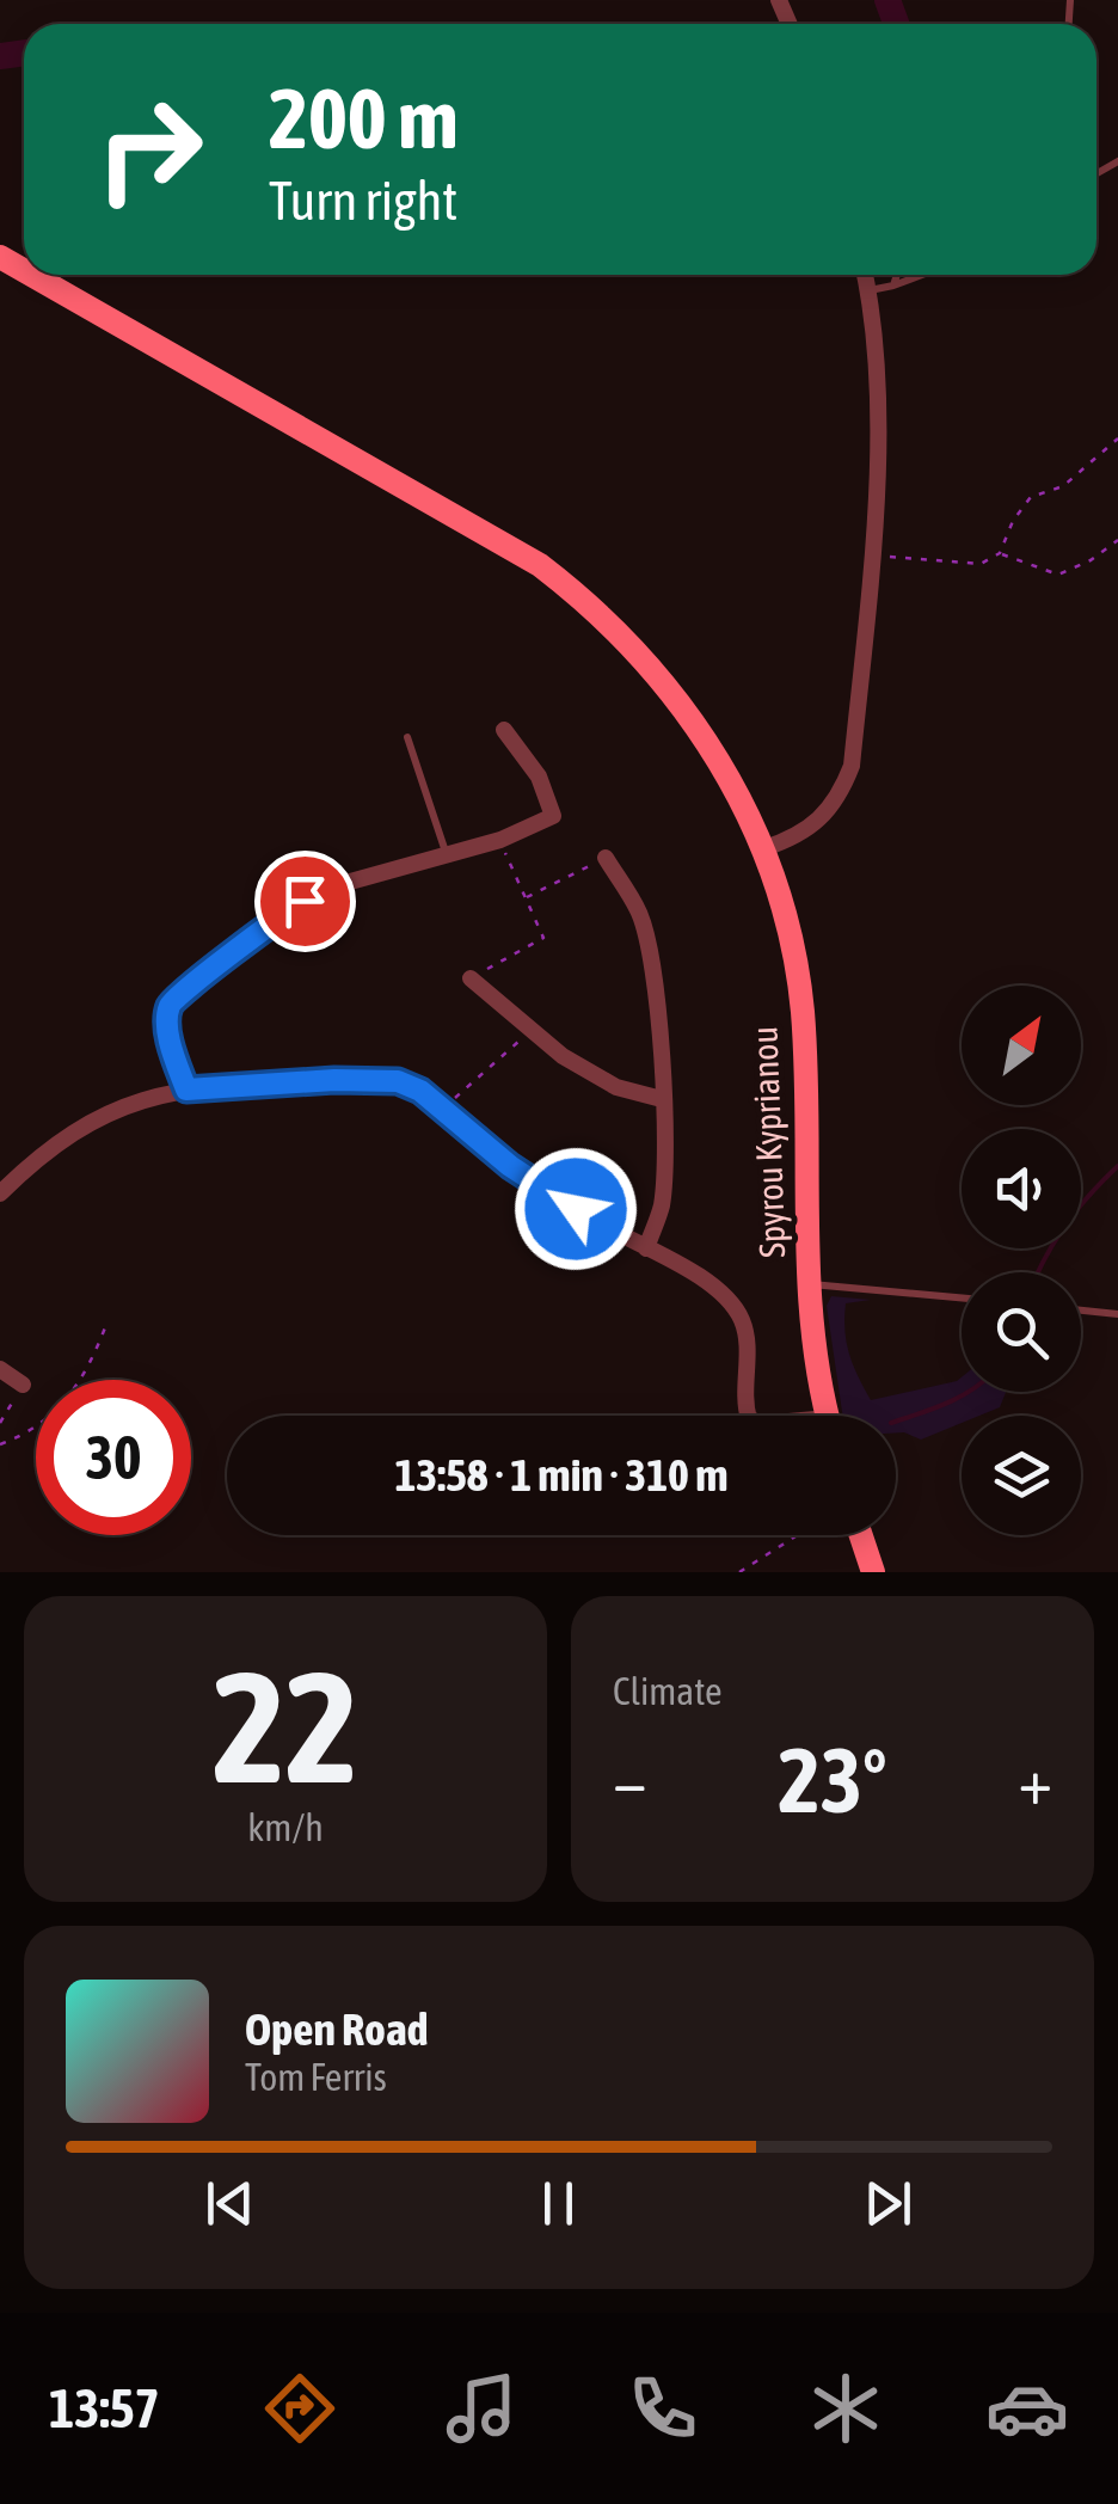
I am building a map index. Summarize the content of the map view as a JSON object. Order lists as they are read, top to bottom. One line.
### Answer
{"streets":{"street":["Spyrou Kyprianou"]},"north":"top right","page":{"turn":["200 m","Turn right"],"limit":"30","trip":"13:58 · 1 min · 310 m","tile":[["22","km/h"],"Climate"],"heat":["−","23°","+"],"song":["Open Road","Tom Ferris"],"tabs":"13:57"}}
